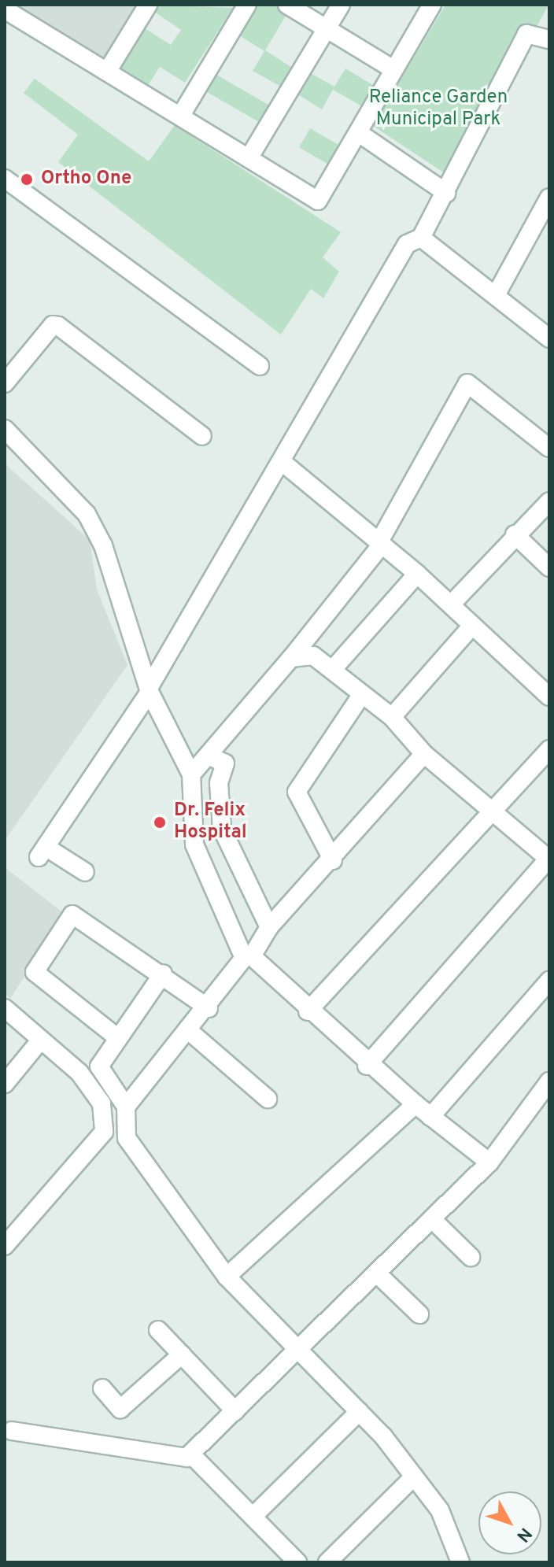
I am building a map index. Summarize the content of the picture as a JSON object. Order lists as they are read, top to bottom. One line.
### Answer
{"parks":["Reliance Garden Municipal Park"],"places":["Ortho One","Dr. Felix Hospital"],"north":"bottom right"}
